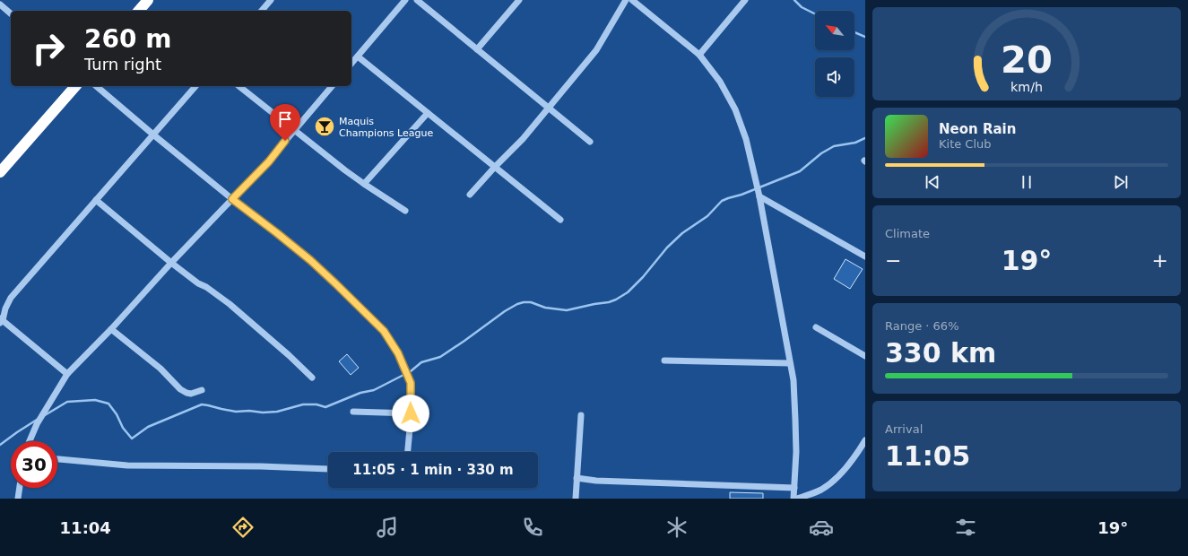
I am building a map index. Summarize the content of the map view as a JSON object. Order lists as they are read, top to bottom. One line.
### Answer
{"places":{"bar":["Maquis Champions League"]},"north":"top left","page":{"turn":["260 m","Turn right"],"song":["Neon Rain","Kite Club"],"tile":["Climate",["Range · 66%","330 km"],["Arrival","11:05"]],"heat":["−","19°","+"],"limit":"30","trip":"11:05 · 1 min · 330 m","tabs":["11:04","19°"],"gauge":["20","km/h"]}}
